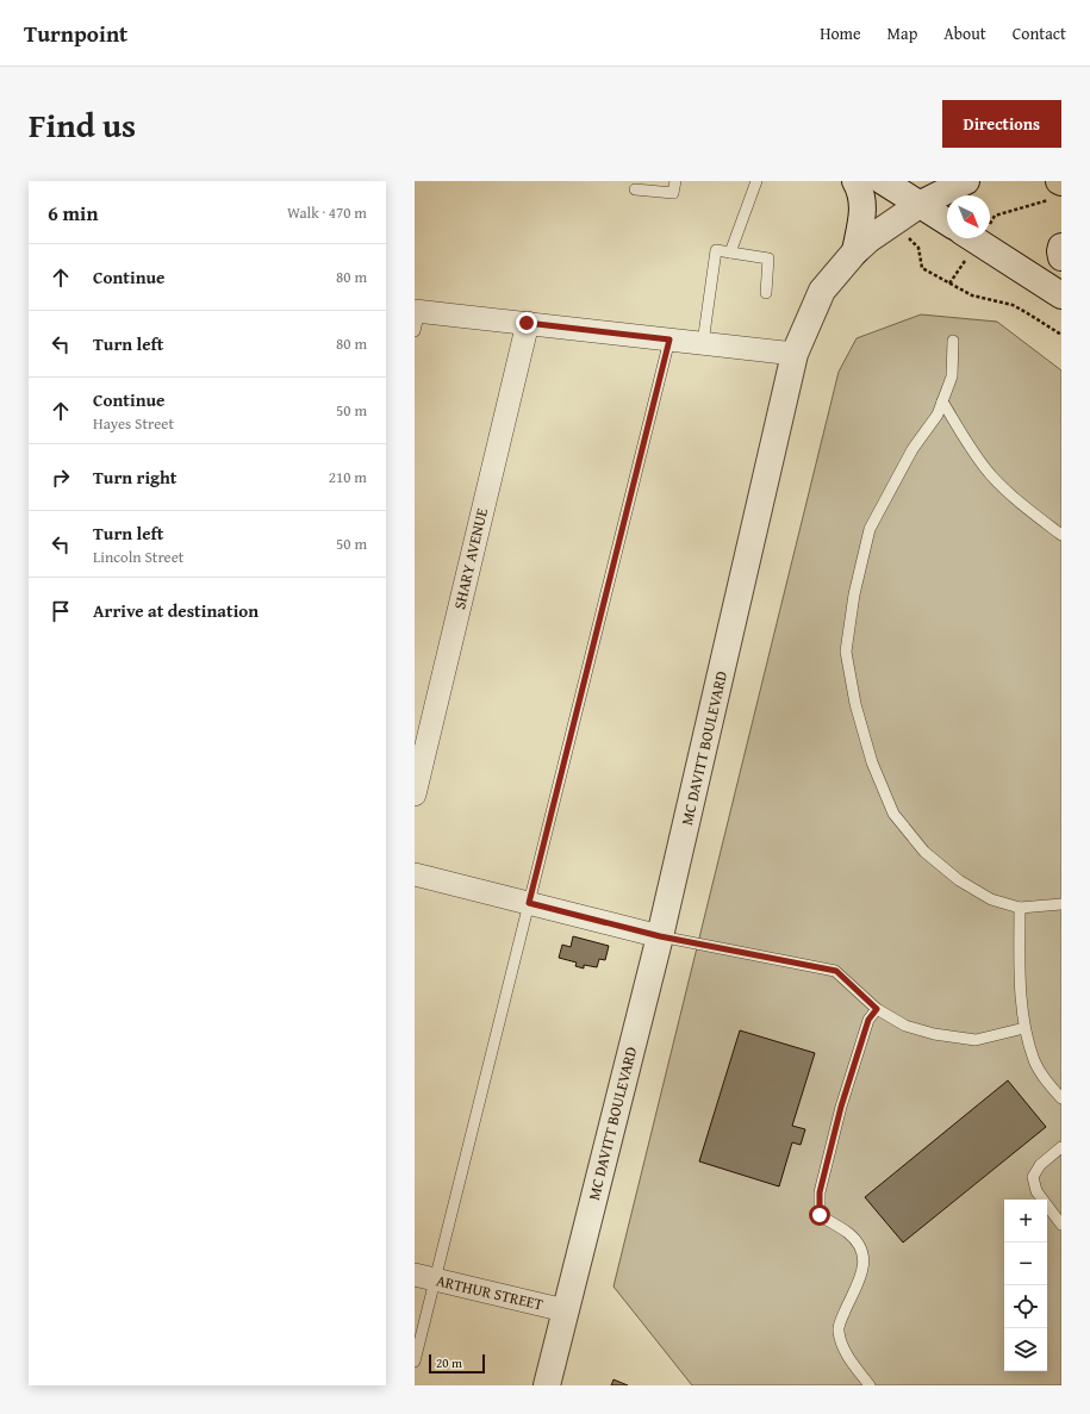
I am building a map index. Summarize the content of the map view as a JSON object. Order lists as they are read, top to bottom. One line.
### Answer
{"streets":{"street":["SHARY AVENUE","MC DAVITT BOULEVARD","ARTHUR STREET"]},"crossings":[["MC DAVITT BOULEVARD","ARTHUR STREET"]],"scale_bar":"20 m","north":"bottom right","page":{"header":"Turnpoint","nav":["Home","Map","About","Contact"],"title":"Find us","buttons":"Directions","heading":["6 min","Walk · 470 m"],"list":[["Continue","80 m"],["Turn left","80 m"],["Continue","Hayes Street","50 m"],["Turn right","210 m"],["Turn left","Lincoln Street","50 m"],"Arrive at destination"],"map_buttons":["+","−"],"scale":"20 m"}}
